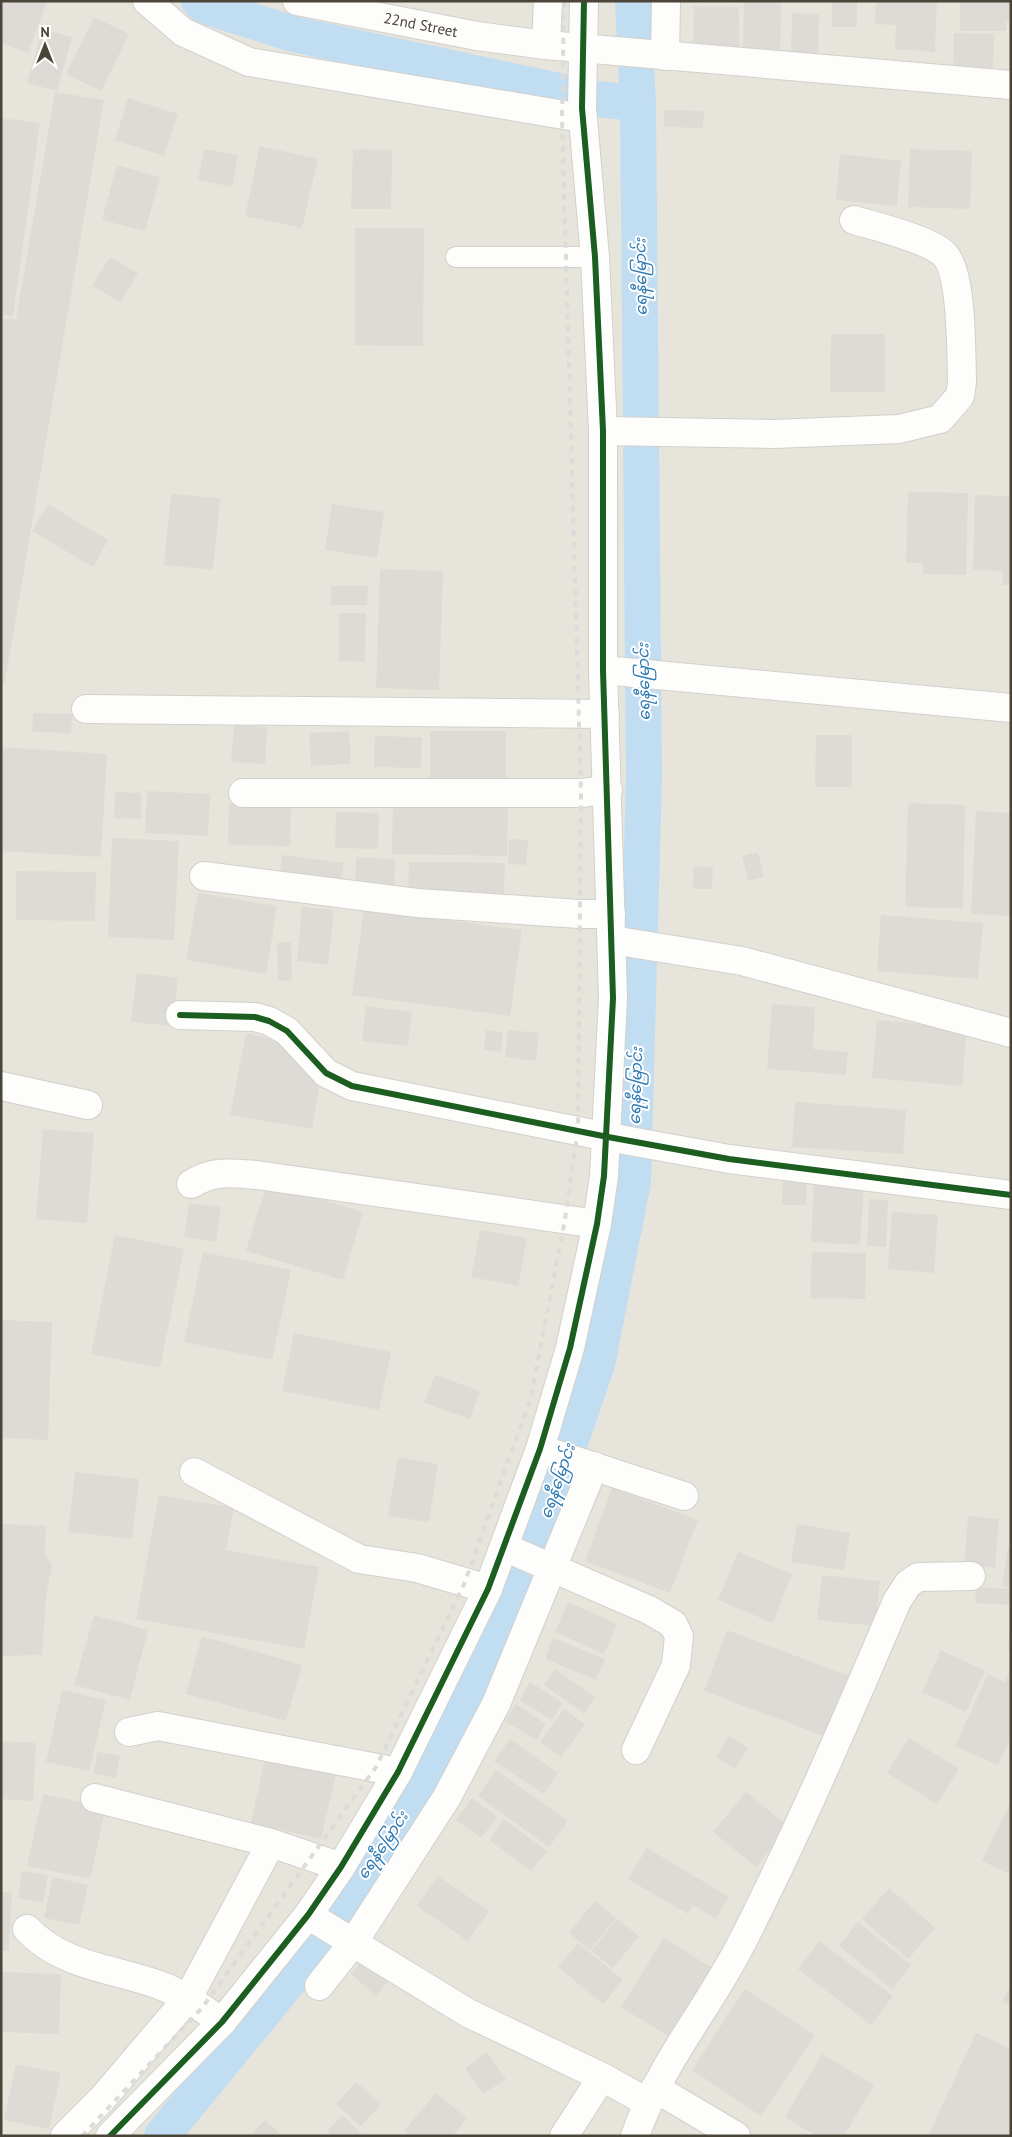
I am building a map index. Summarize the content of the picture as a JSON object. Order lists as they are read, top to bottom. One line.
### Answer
{"streets":{"street":["22nd Street"]},"water":["ရေနီမြောင်း"],"north":"top"}
